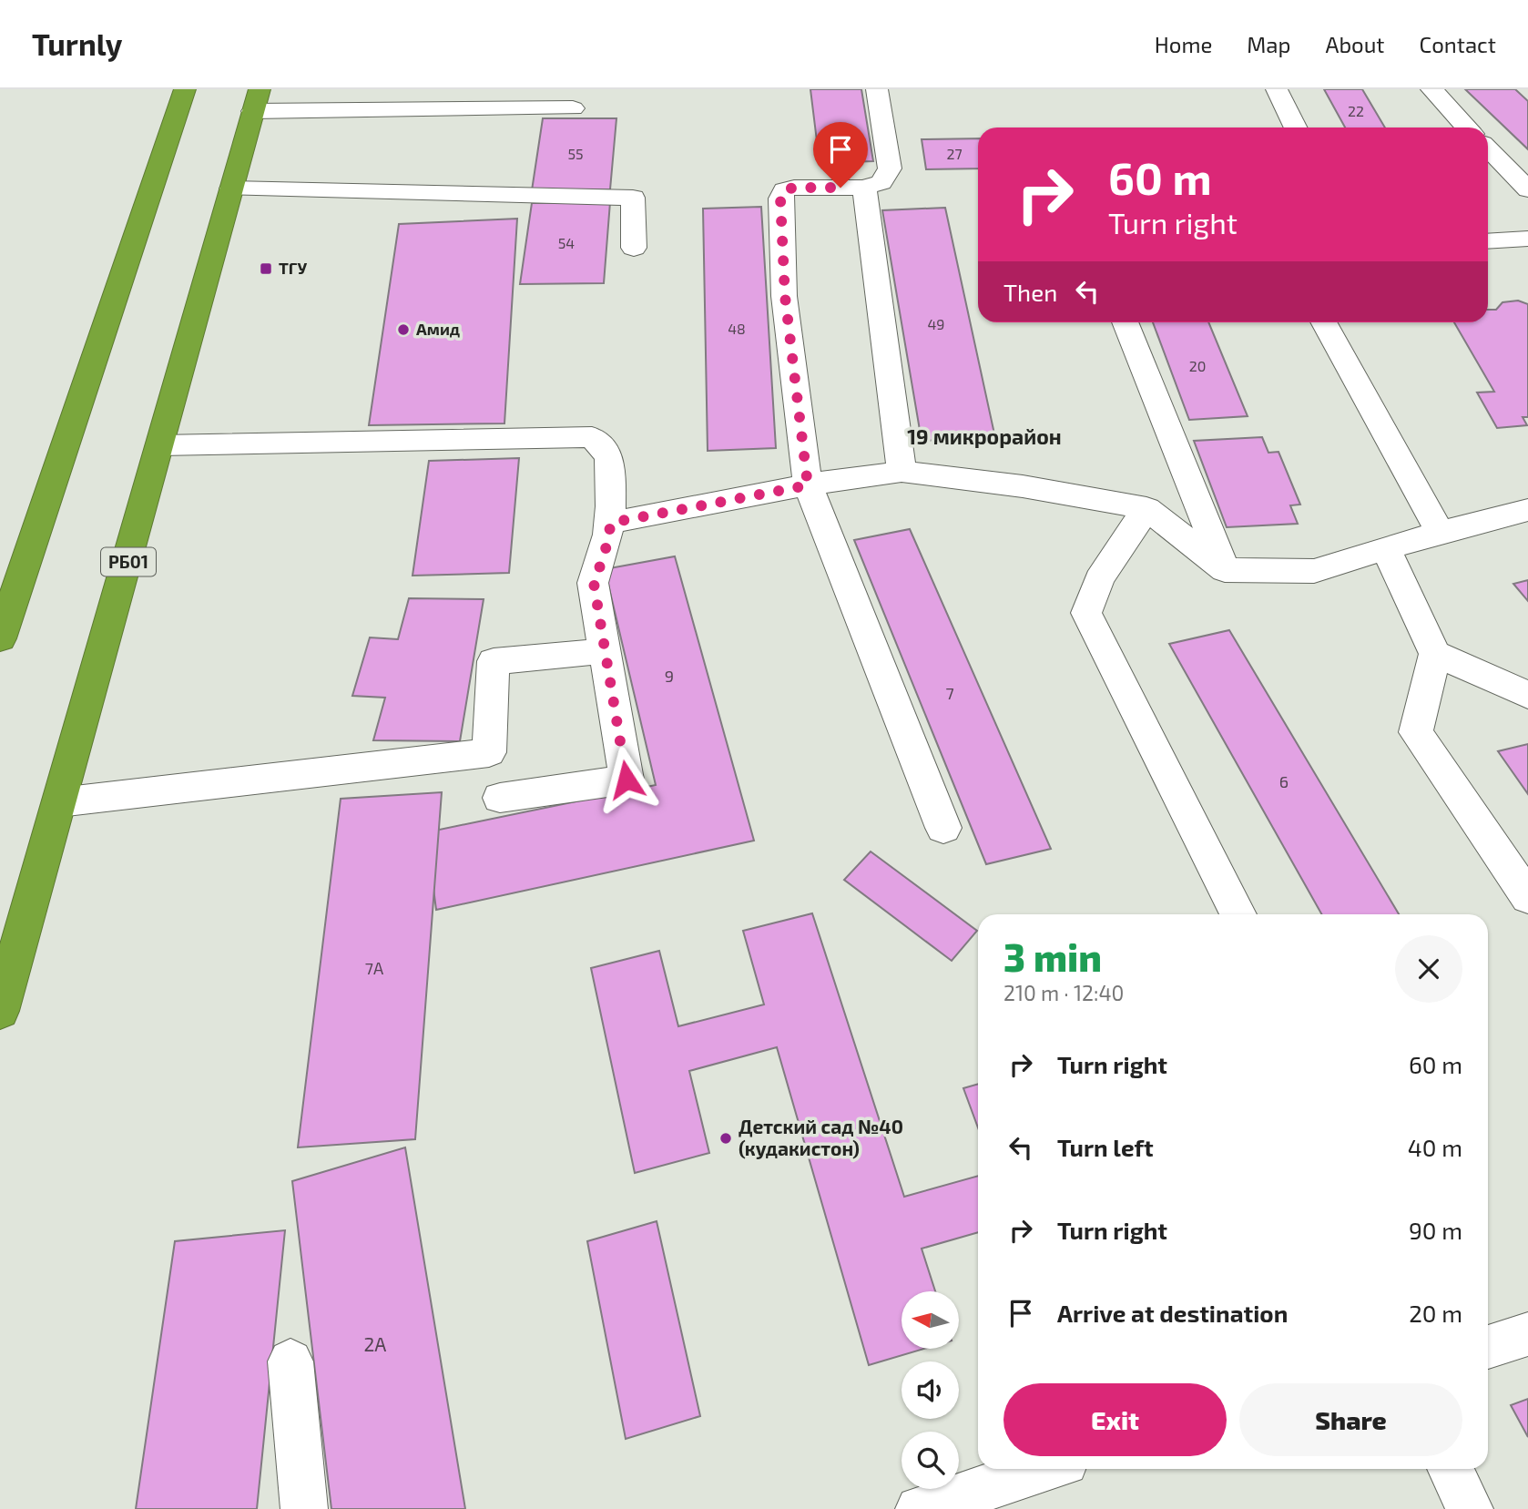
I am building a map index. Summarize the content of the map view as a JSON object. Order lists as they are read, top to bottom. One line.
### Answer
{"streets":{"highway":["РБ01"]},"districts":["19 микрорайон"],"places":{"transit":["ТГУ"],"other":["Амид","Детский сад №40 (кудакистон)"]},"house_numbers":["22","55","27","54","49","48","20","9","7","6","7А","2А"],"north":"left","page":{"header":"Turnly","nav":["Home","Map","About","Contact"],"turn":["60 m","Turn right"],"then":"Then","heading":["3 min","210 m · 12:40"],"list":[{"name":"Turn right","value":"60 m"},{"name":"Turn left","value":"40 m"},{"name":"Turn right","value":"90 m"},{"name":"Arrive at destination","value":"20 m"}],"buttons":["Exit","Share"]}}
